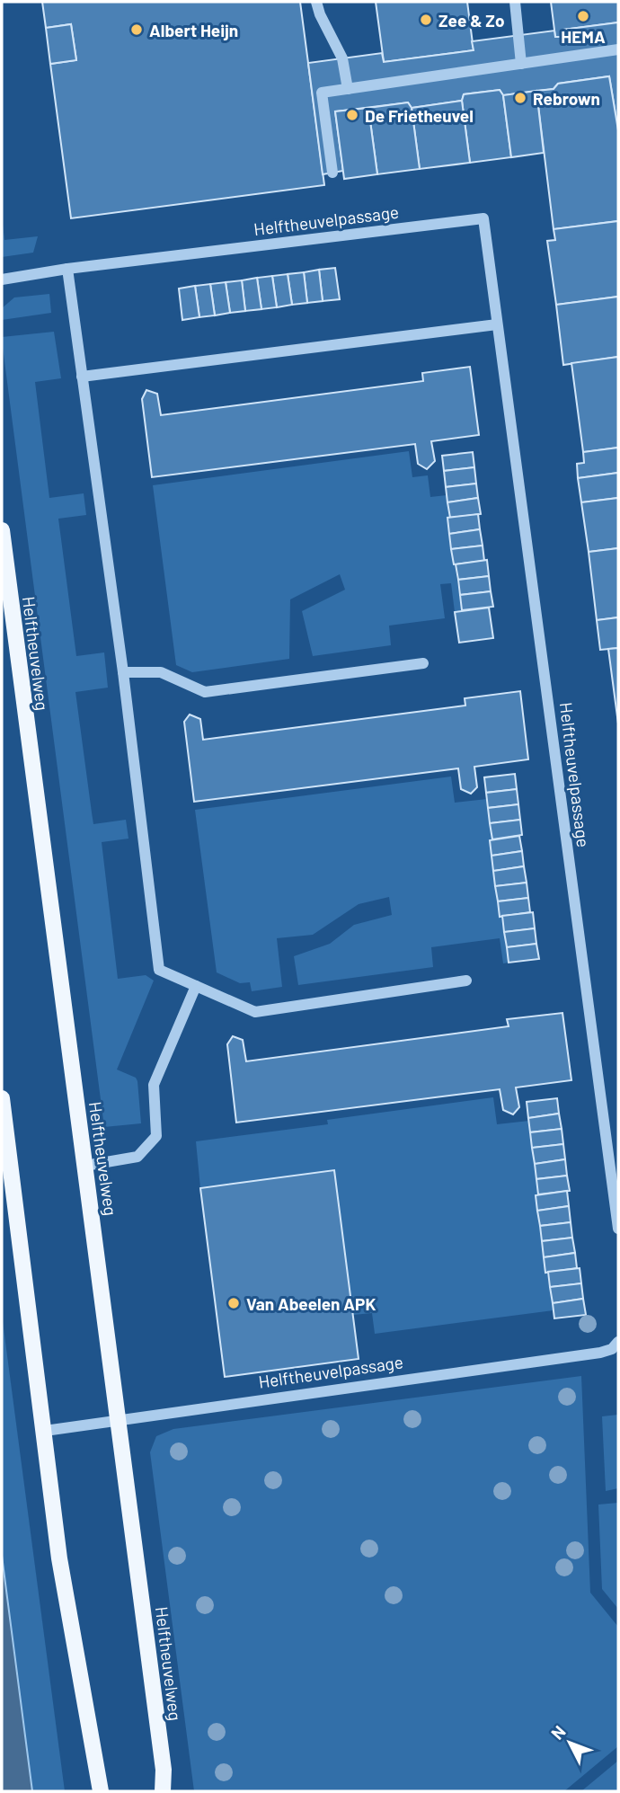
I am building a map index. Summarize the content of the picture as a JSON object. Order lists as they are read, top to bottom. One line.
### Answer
{"streets":{"main road":["Helftheuvelweg"],"street":["Helftheuvelpassage"]},"crossings":[["Helftheuvelpassage","Helftheuvelweg"]],"places":["HEMA","Zee & Zo","Albert Heijn","Rebrown","De Frietheuvel","Van Abeelen APK"],"north":"top left"}
